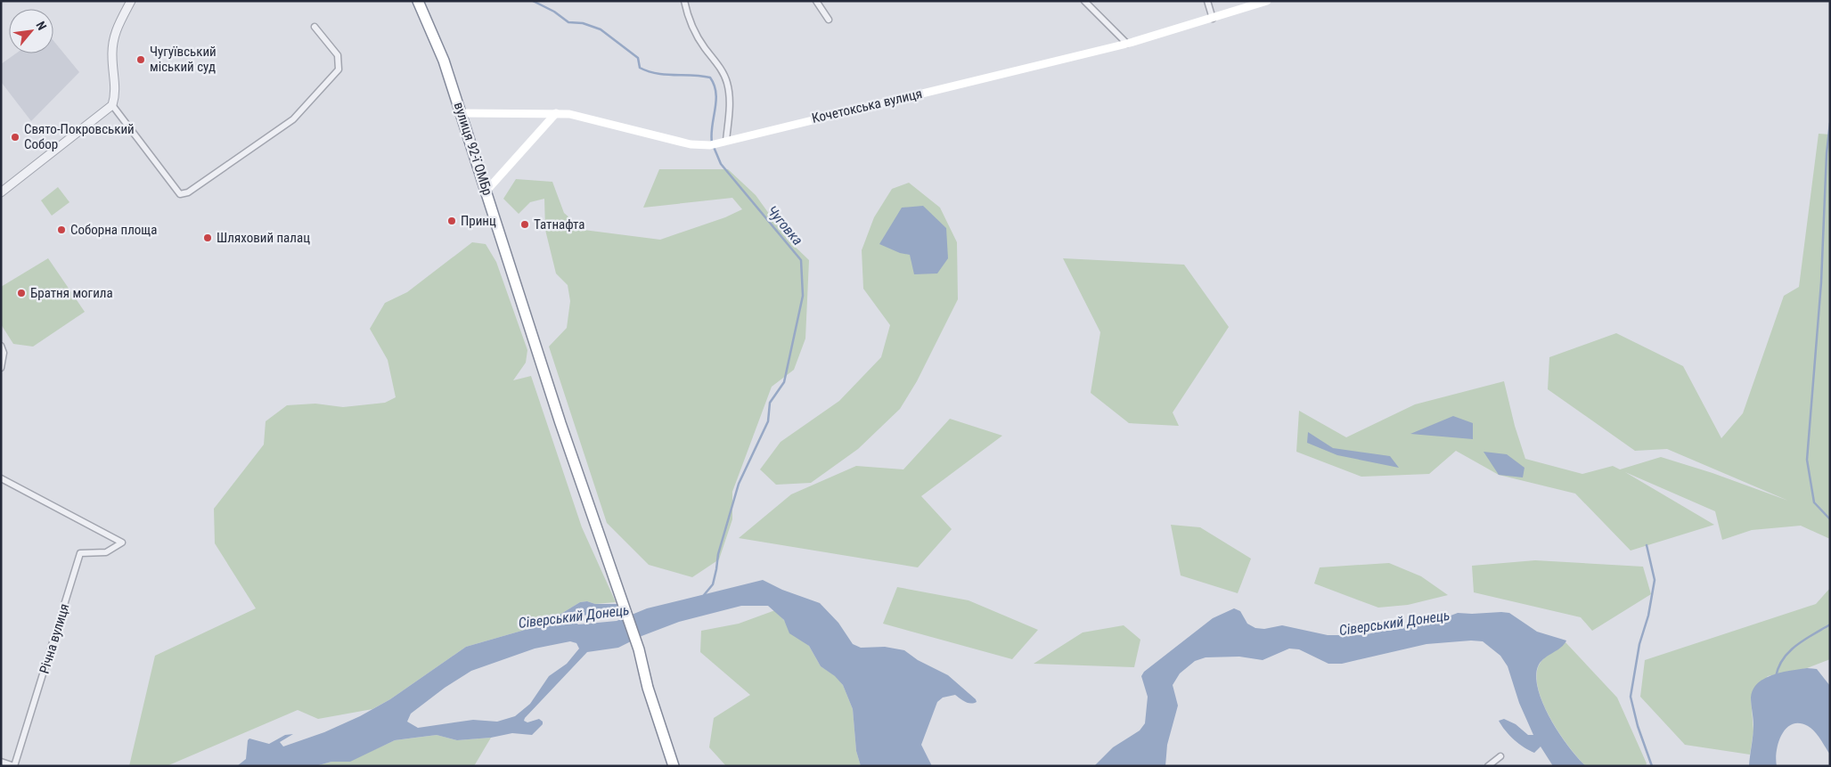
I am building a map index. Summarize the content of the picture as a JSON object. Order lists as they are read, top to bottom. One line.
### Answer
{"streets":{"highway":["вулиця 92-ї ОМБр"],"main road":["Кочетокська вулиця"],"street":["Річна вулиця"]},"crossings":[["Кочетокська вулиця","вулиця 92-ї ОМБр"]],"water":["Чуговка","Сіверський Донець"],"places":["Чугуївський міський суд","Свято-Покровський Собор","Принц","Татнафта","Соборна площа","Шляховий палац","Братня могила"],"north":"top right"}
